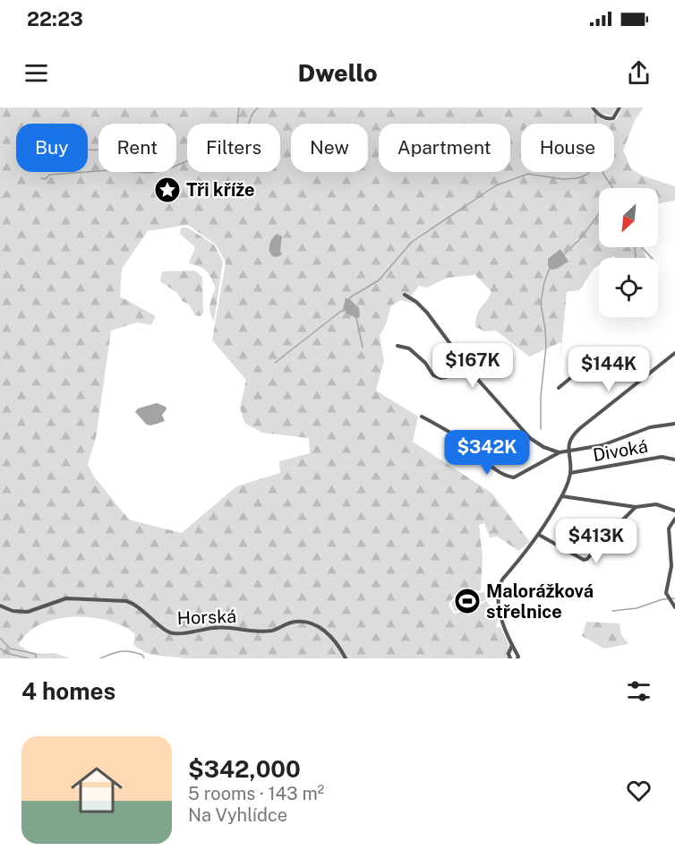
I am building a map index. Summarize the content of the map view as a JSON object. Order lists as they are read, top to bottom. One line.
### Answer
{"streets":{"street":["Divoká","Horská"]},"places":{"place":["Tři kříže"],"sports":["Malorážková střelnice"]},"north":"bottom left","page":{"status":"22:23","header":"Dwello","chip":["Buy","Rent","Filters","New","Apartment","House"],"price":["$167K","$144K","$342K","$413K"],"heading":"4 homes","list":[{"name":"$342,000","note":"5 rooms · 143 m² · Na Vyhlídce"}]}}
